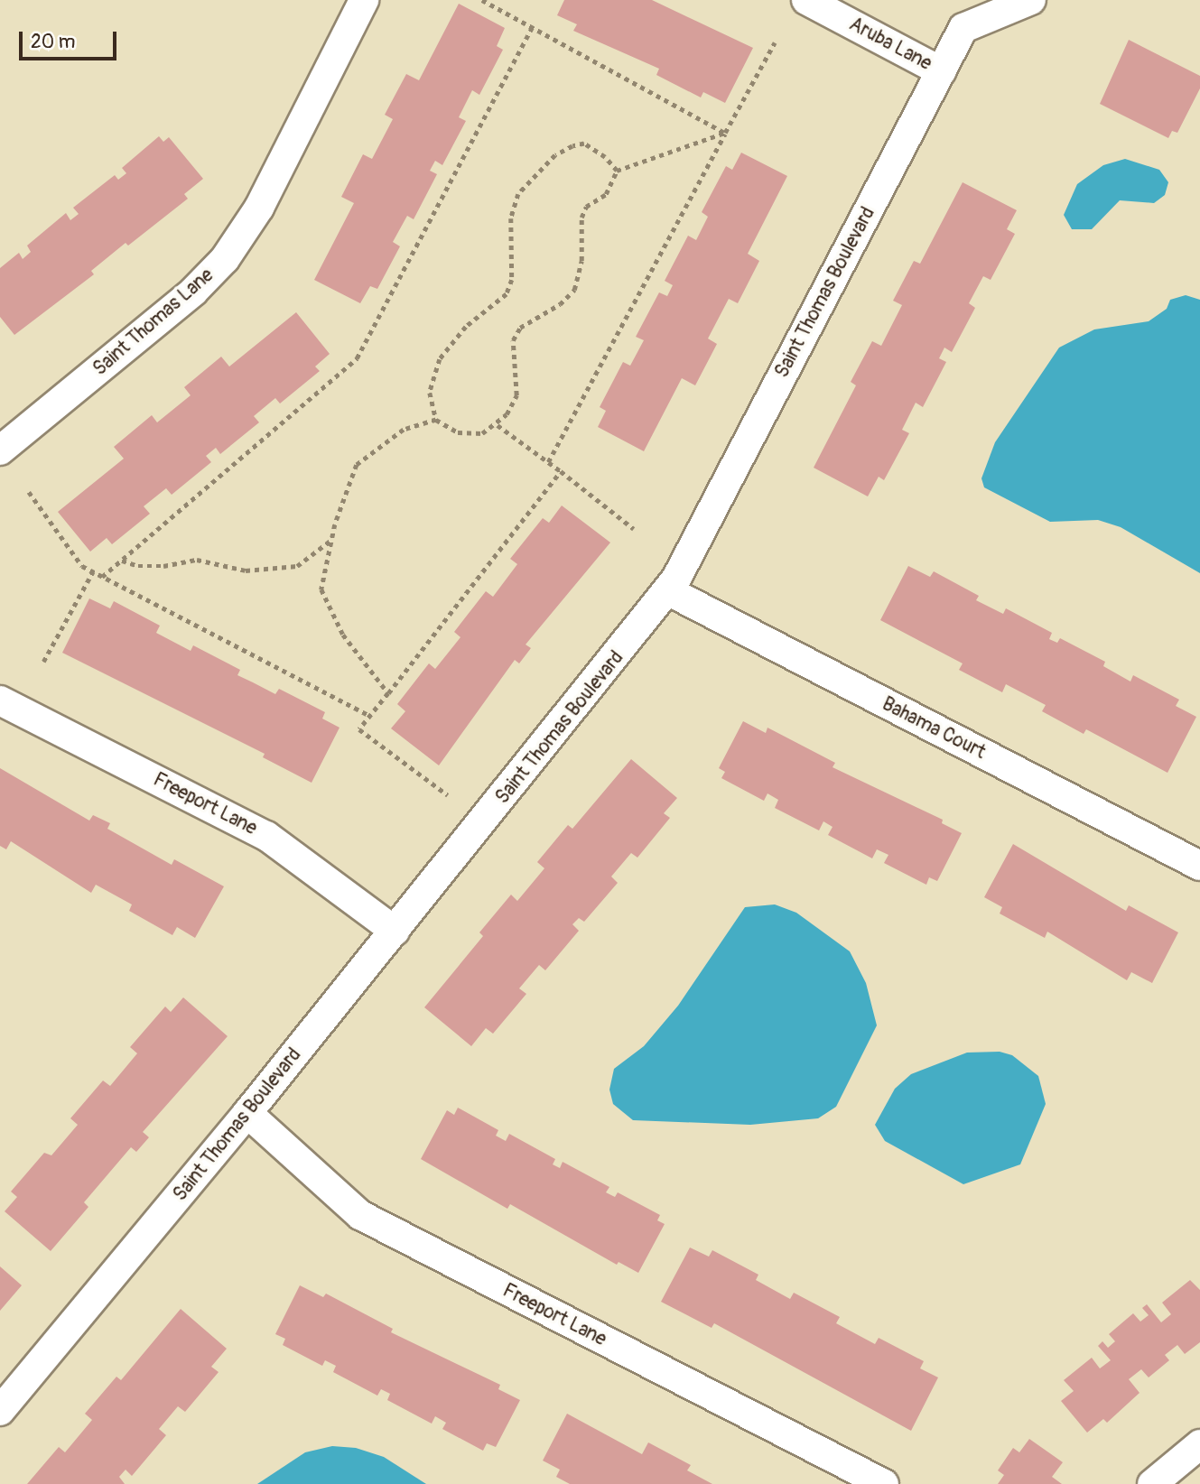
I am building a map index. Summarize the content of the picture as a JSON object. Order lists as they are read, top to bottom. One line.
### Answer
{"streets":{"street":["Aruba Lane","Saint Thomas Boulevard","Saint Thomas Lane","Bahama Court","Freeport Lane"]},"crossings":[["Aruba Lane","Saint Thomas Boulevard"],["Saint Thomas Boulevard","Bahama Court"],["Saint Thomas Boulevard","Freeport Lane"]],"scale_bar":"20 m"}
